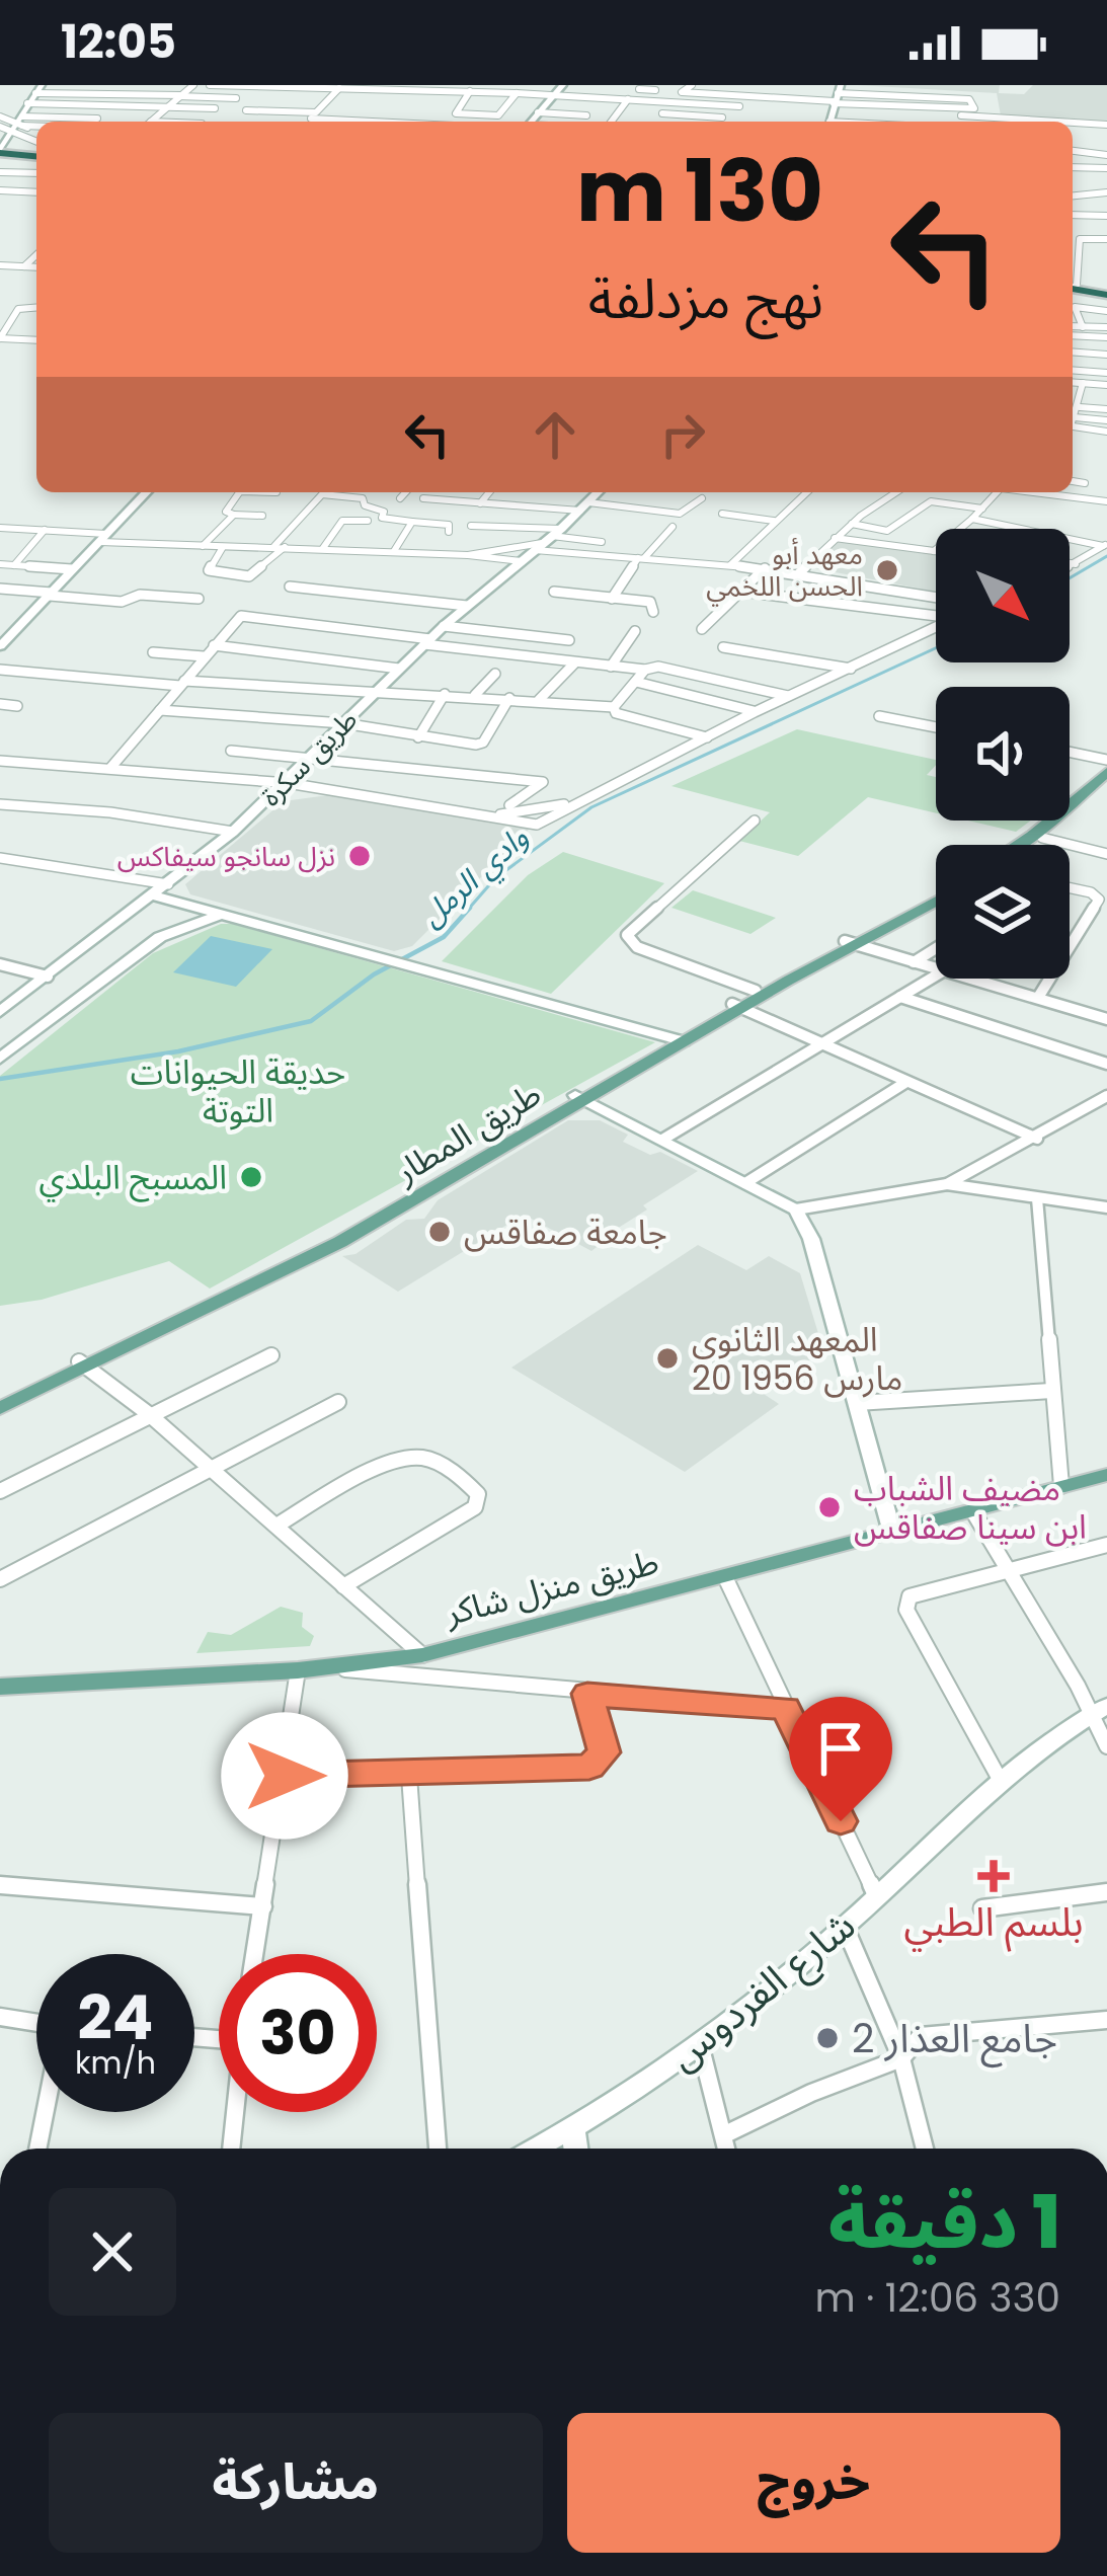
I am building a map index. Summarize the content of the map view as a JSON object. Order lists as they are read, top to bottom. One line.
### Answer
{"streets":{"main road":["طريق المطار","طريق منزل شاكر"],"street":["طريق سكرة","شارع الفردوس"]},"water":["وادي الرمل"],"parks":["حديقة الحيوانات التوتة"],"places":{"other":["معهد أبو الحسن اللخمي","نزل سانجو سيفاكس","المسبح البلدي","جامعة صفاقس","المعهد الثانوي 20 مارس 1956","مضيف الشباب ابن سينا صفاقس","جامع العذار 2"],"health":["بلسم الطبي"]},"north":"bottom right","page":{"status":"12:05","turn":["130 m","نهج مزدلفة"],"speed":"24 km/h","limit":"30","heading":["1 دقيقة","330 m · 12:06"],"buttons":["خروج","مشاركة"]}}
